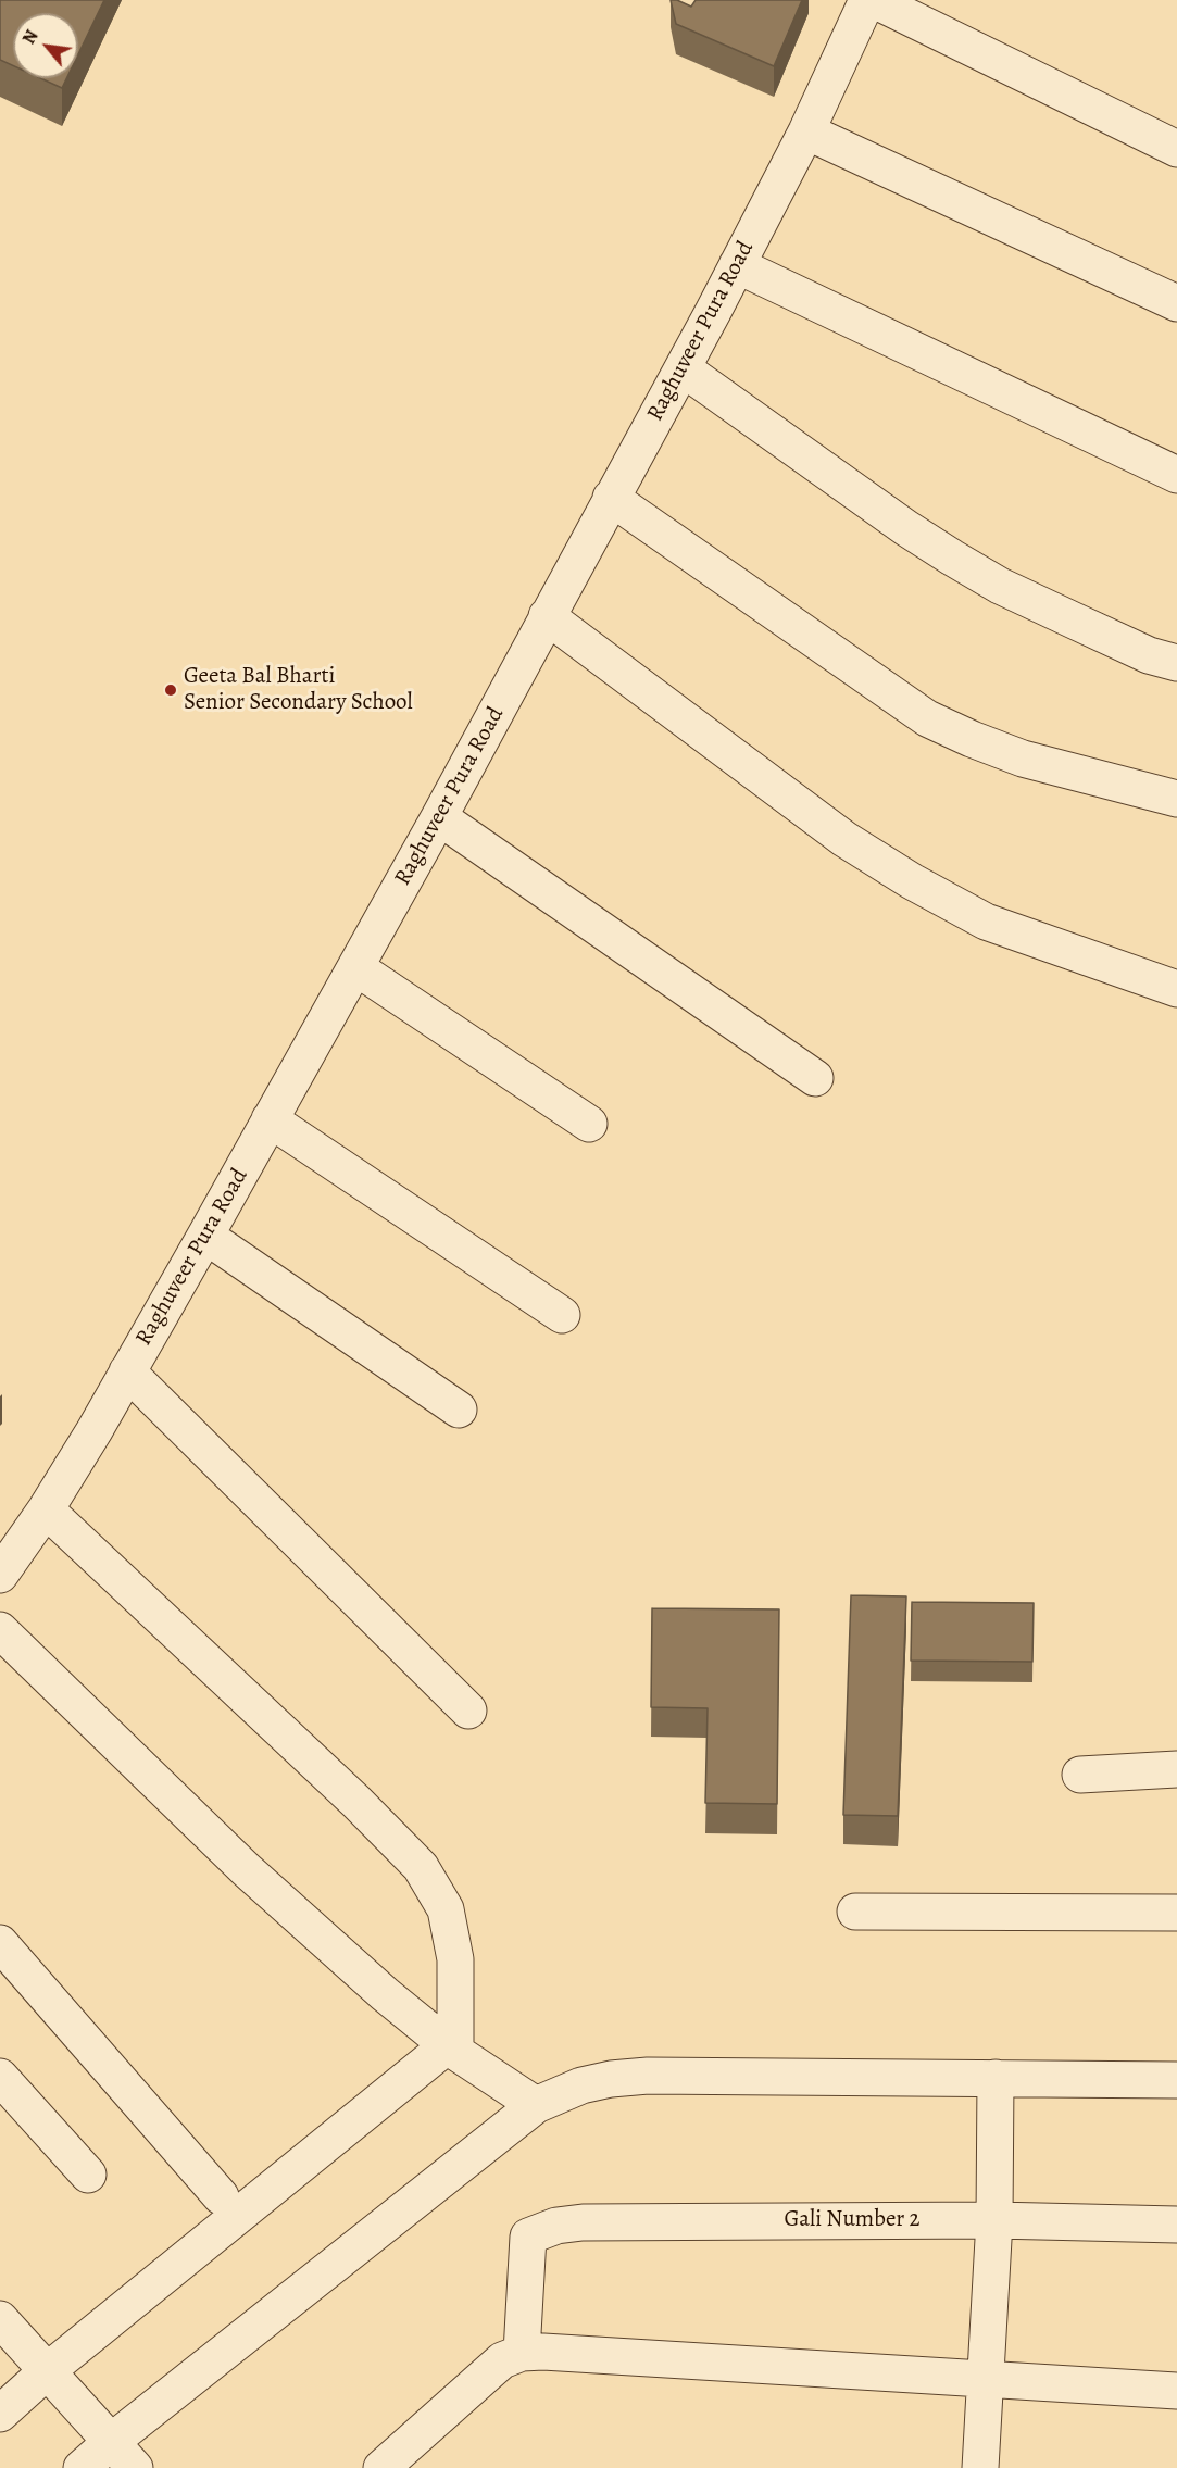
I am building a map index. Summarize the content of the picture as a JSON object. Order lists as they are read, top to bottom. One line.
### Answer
{"streets":{"street":["Raghuveer Pura Road","Gali Number 2"]},"places":["Geeta Bal Bharti Senior Secondary School"],"north":"top left"}
